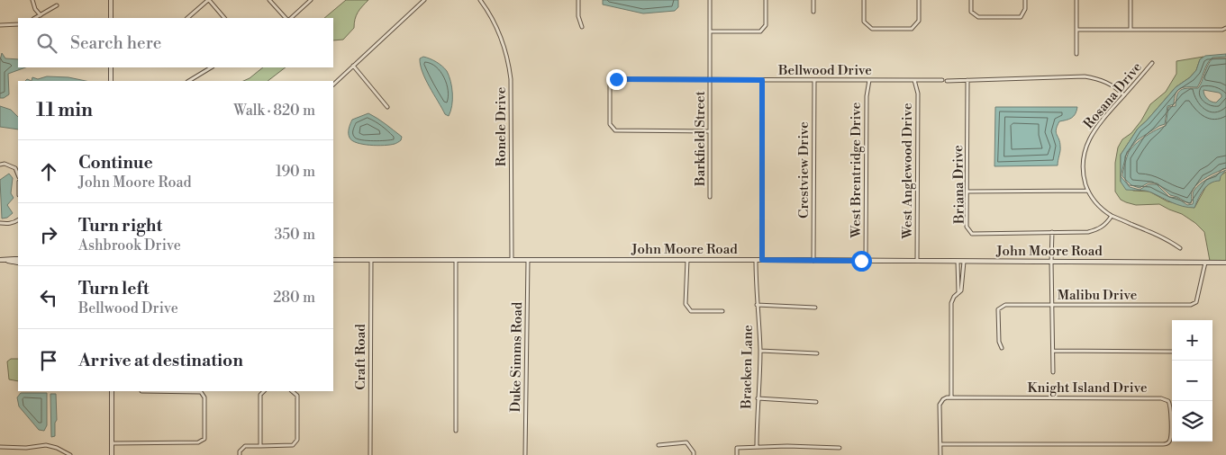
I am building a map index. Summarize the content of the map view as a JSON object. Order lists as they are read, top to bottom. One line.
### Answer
{"streets":{"street":["Bellwood Drive","Rosana Drive","Ronele Drive","Barkfield Street","Crestview Drive","West Brentridge Drive","West Anglewood Drive","Briana Drive","John Moore Road","Malibu Drive","Craft Road","Duke Simms Road","Bracken Lane","Knight Island Drive"]},"crossings":[["Bellwood Drive","Barkfield Street"],["Bellwood Drive","Crestview Drive"],["Bellwood Drive","West Brentridge Drive"],["Bellwood Drive","West Anglewood Drive"],["Rosana Drive","Briana Drive"],["Ronele Drive","John Moore Road"],["Crestview Drive","John Moore Road"],["West Brentridge Drive","John Moore Road"],["West Anglewood Drive","John Moore Road"],["John Moore Road","Malibu Drive"],["John Moore Road","Craft Road"],["John Moore Road","Duke Simms Road"],["John Moore Road","Bracken Lane"]],"page":{"search":"Search here","heading":["11 min","Walk · 820 m"],"list":[["Continue","John Moore Road","190 m"],["Turn right","Ashbrook Drive","350 m"],["Turn left","Bellwood Drive","280 m"],"Arrive at destination"],"map_buttons":["+","−"]}}
